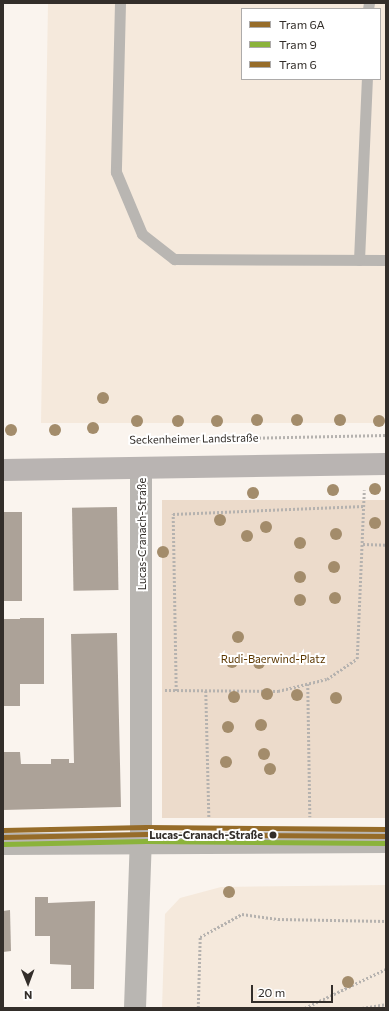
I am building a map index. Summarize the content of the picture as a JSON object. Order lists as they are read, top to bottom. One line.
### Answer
{"streets":{"street":["Lucas-Cranach-Straße"],"path":["Seckenheimer Landstraße"]},"parks":["Rudi-Baerwind-Platz"],"places":["Lucas-Cranach-Straße"],"lines":["tram line 6","tram line 6A","tram line 9"],"legend":["Tram 6A","Tram 9","Tram 6"],"scale_bar":"20 m","north":"bottom"}
